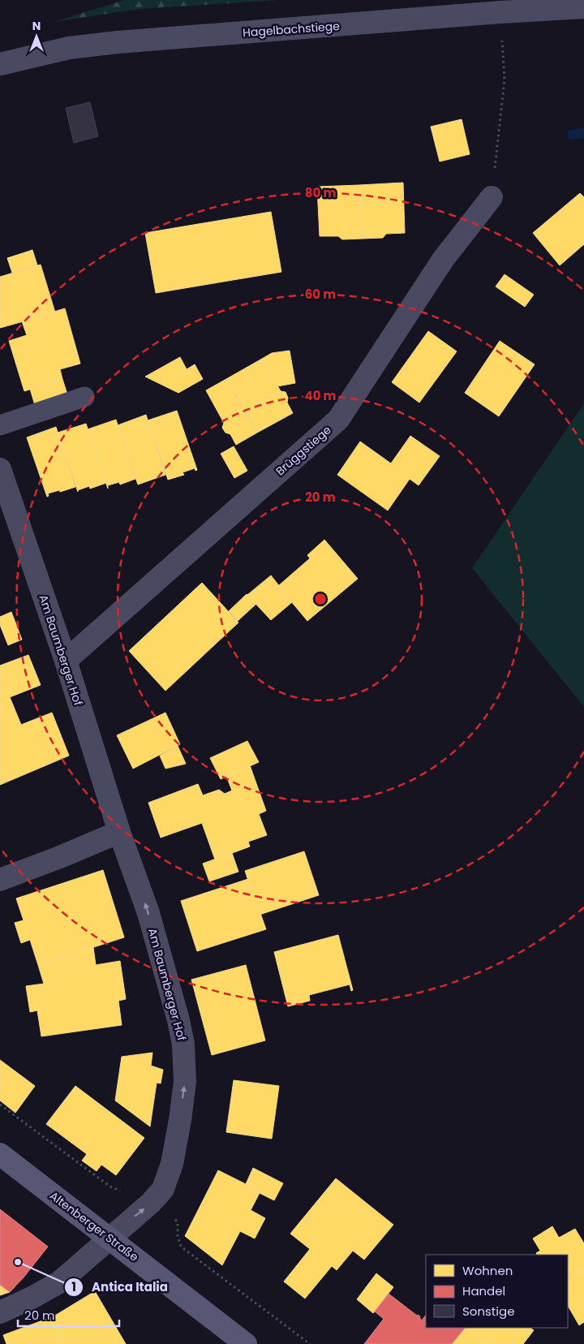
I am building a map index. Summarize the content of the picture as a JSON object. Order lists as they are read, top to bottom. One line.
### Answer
{"streets":{"main road":["Altenberger Straße"],"street":["Hagelbachstiege","Brüggstiege","Am Baumberger Hof"]},"crossings":[["Brüggstiege","Am Baumberger Hof"],["Am Baumberger Hof","Altenberger Straße"]],"one_way":["Am Baumberger Hof"],"places":["Antica Italia"],"legend":["Wohnen","Handel","Sonstige"],"scale_bar":"20 m","north":"top","rings":["80 m","60 m","40 m","20 m"]}
